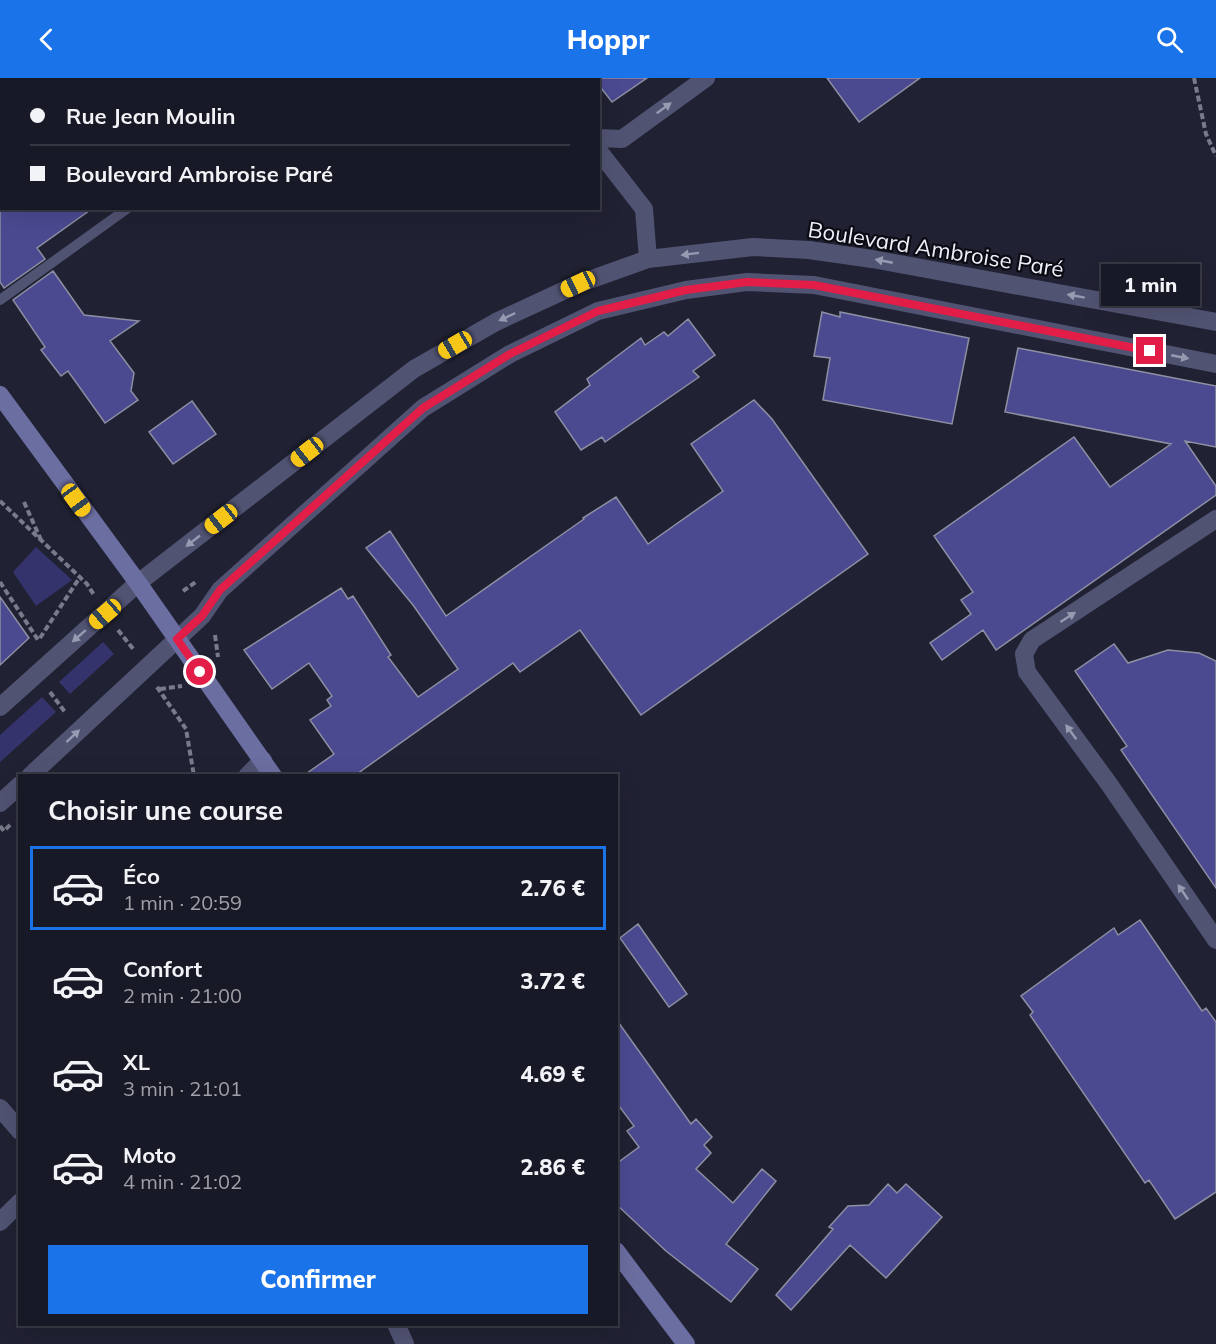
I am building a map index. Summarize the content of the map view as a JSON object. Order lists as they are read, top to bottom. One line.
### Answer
{"streets":{"street":["Boulevard Ambroise Paré"]},"page":{"header":"Hoppr","banner":["Rue Jean Moulin","Boulevard Ambroise Paré"],"bubble":"1 min","heading":"Choisir une course","list":[{"name":"Éco","note":"1 min · 20:59","value":"2.76 €"},{"name":"Confort","note":"2 min · 21:00","value":"3.72 €"},{"name":"XL","note":"3 min · 21:01","value":"4.69 €"},{"name":"Moto","note":"4 min · 21:02","value":"2.86 €"}],"buttons":"Confirmer"}}
